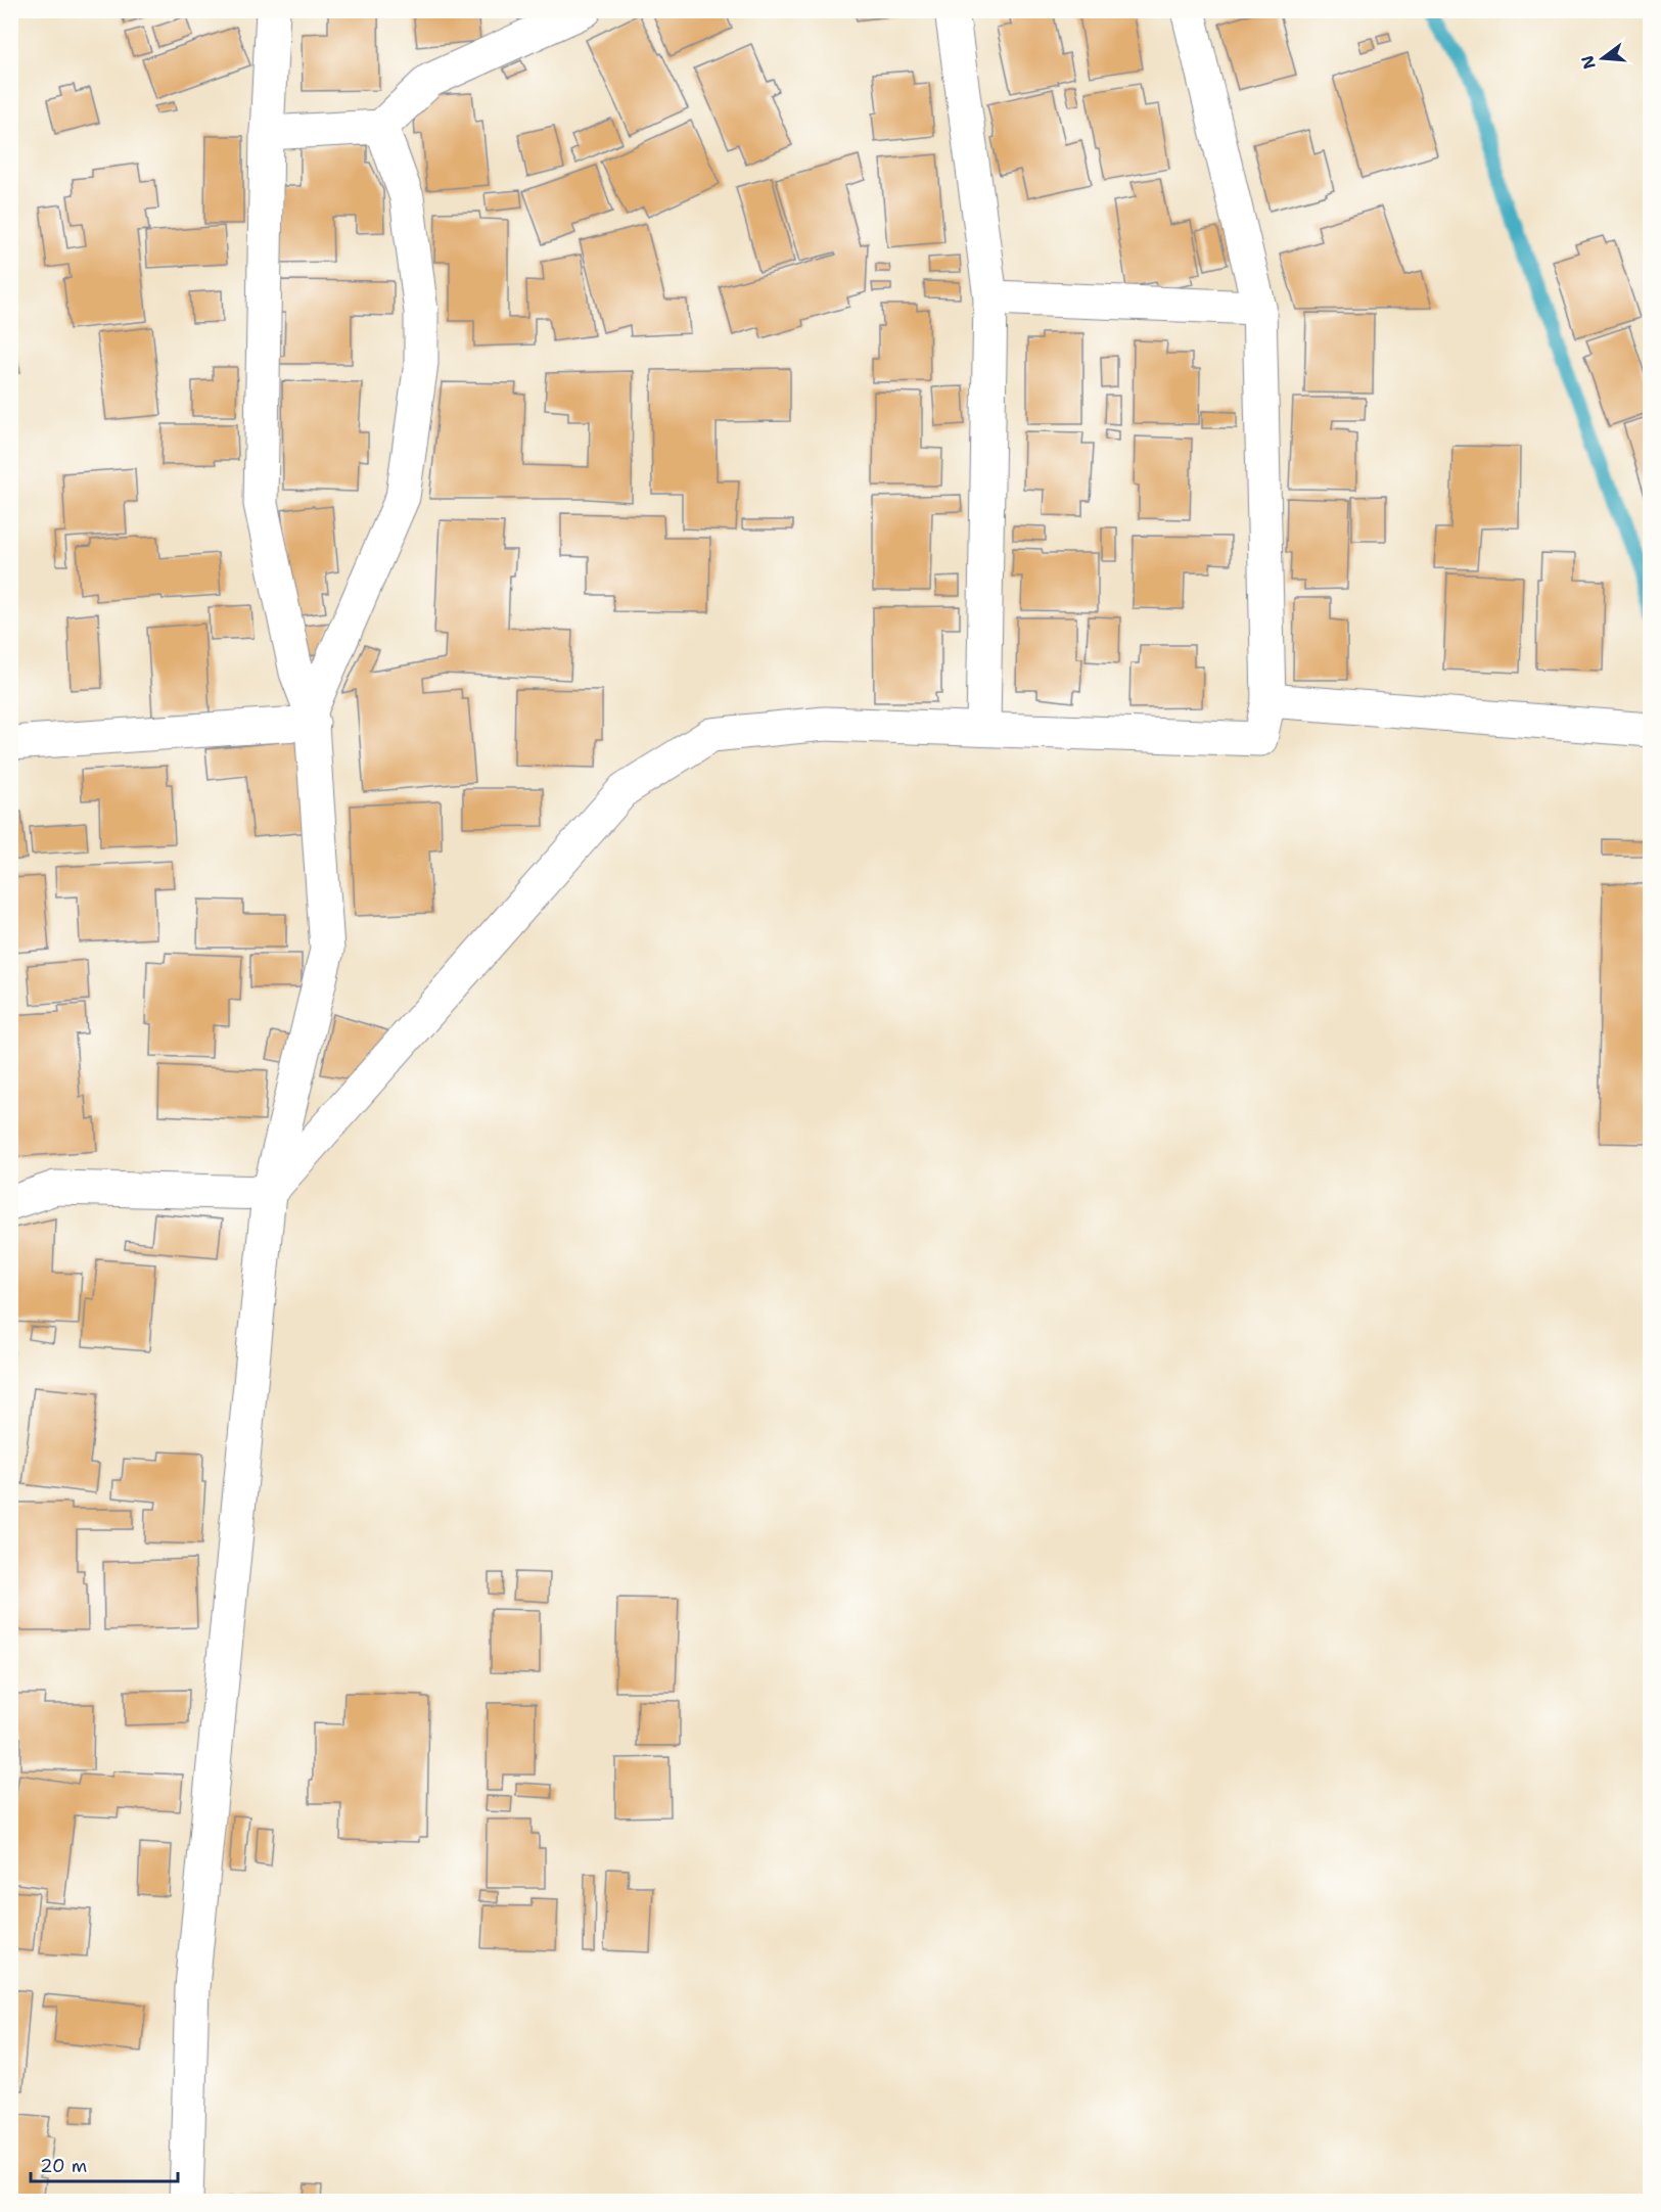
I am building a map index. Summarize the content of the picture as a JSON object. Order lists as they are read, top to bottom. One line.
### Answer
{"scale_bar":"20 m","north":"left"}
